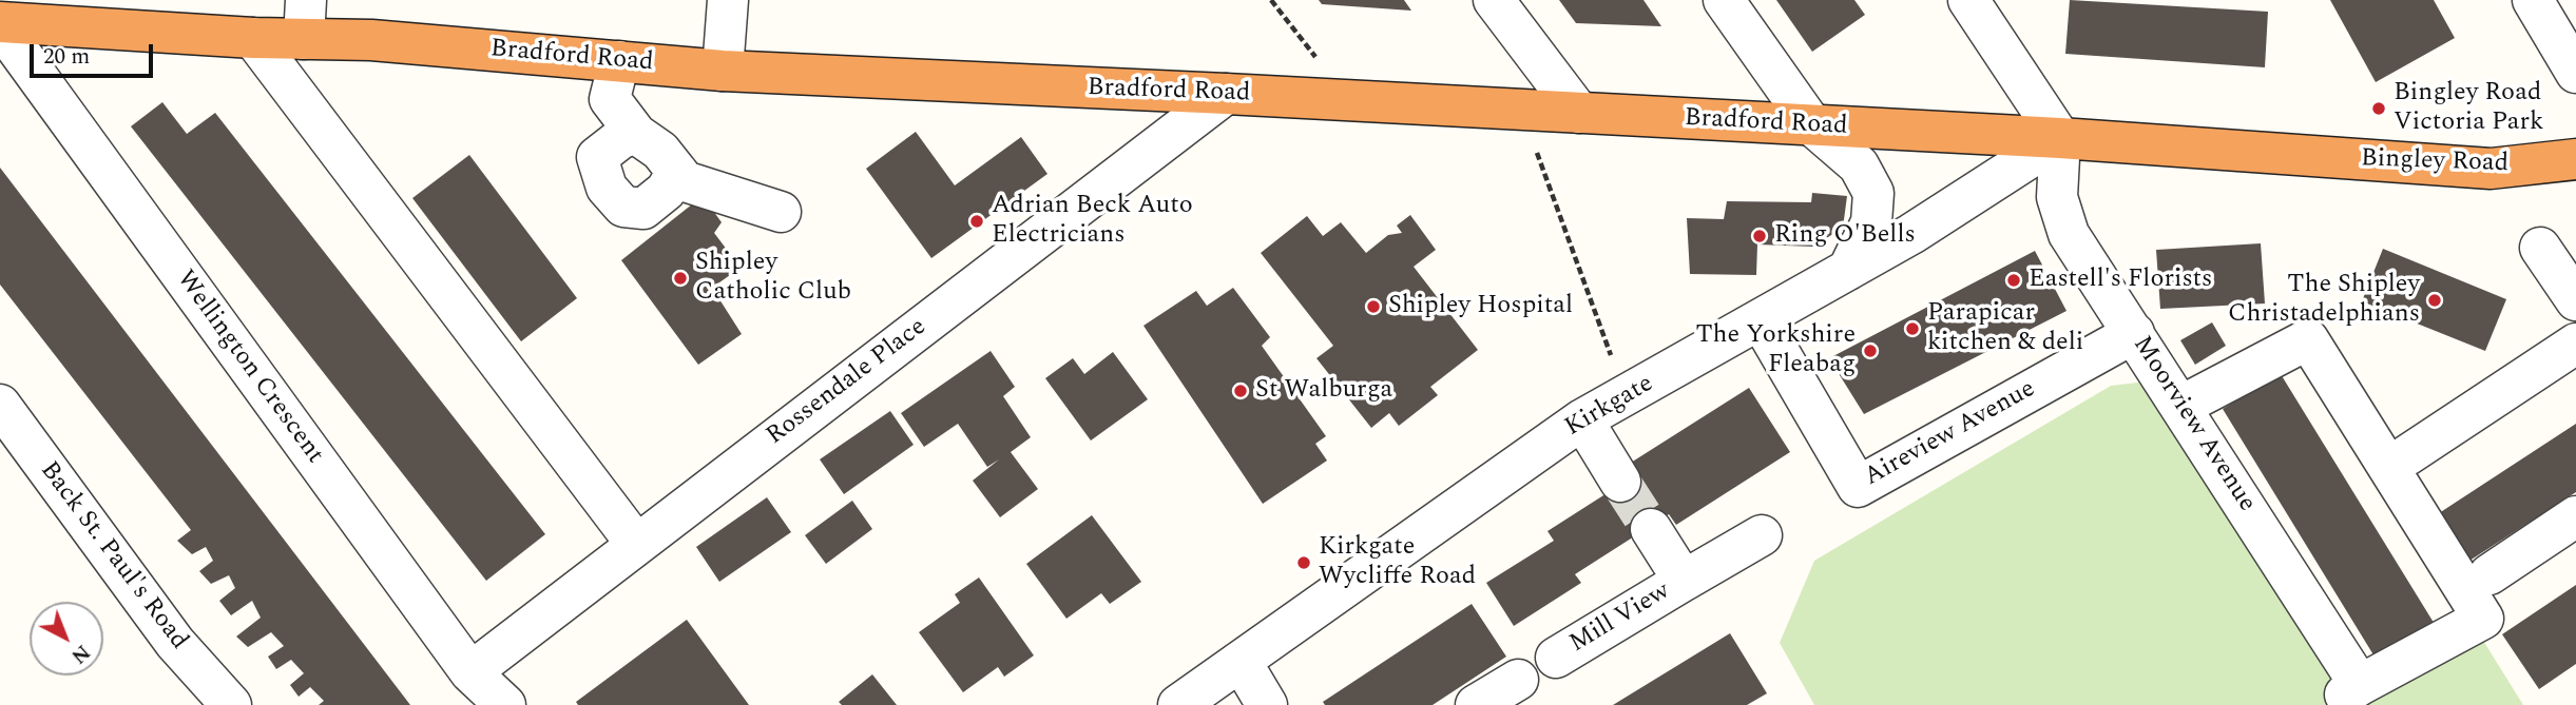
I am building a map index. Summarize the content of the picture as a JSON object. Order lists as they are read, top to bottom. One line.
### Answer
{"streets":{"highway":["Bradford Road","Bingley Road"],"street":["Wellington Crescent","Rossendale Place","Kirkgate","Moorview Avenue","Aireview Avenue","Back St. Paul's Road","Mill View"]},"crossings":[["Bradford Road","Bingley Road"],["Bradford Road","Wellington Crescent"],["Bradford Road","Rossendale Place"],["Bradford Road","Kirkgate"],["Bradford Road","Moorview Avenue"],["Wellington Crescent","Rossendale Place"],["Kirkgate","Moorview Avenue"],["Kirkgate","Aireview Avenue"],["Moorview Avenue","Aireview Avenue"]],"places":["Bingley Road Victoria Park","Adrian Beck Auto Electricians","Ring O'Bells","Shipley Catholic Club","Eastell's Florists","The Shipley Christadelphians","Shipley Hospital","Parapicar kitchen & deli","The Yorkshire Fleabag","St Walburga","Kirkgate Wycliffe Road"],"scale_bar":"20 m","north":"bottom right"}
